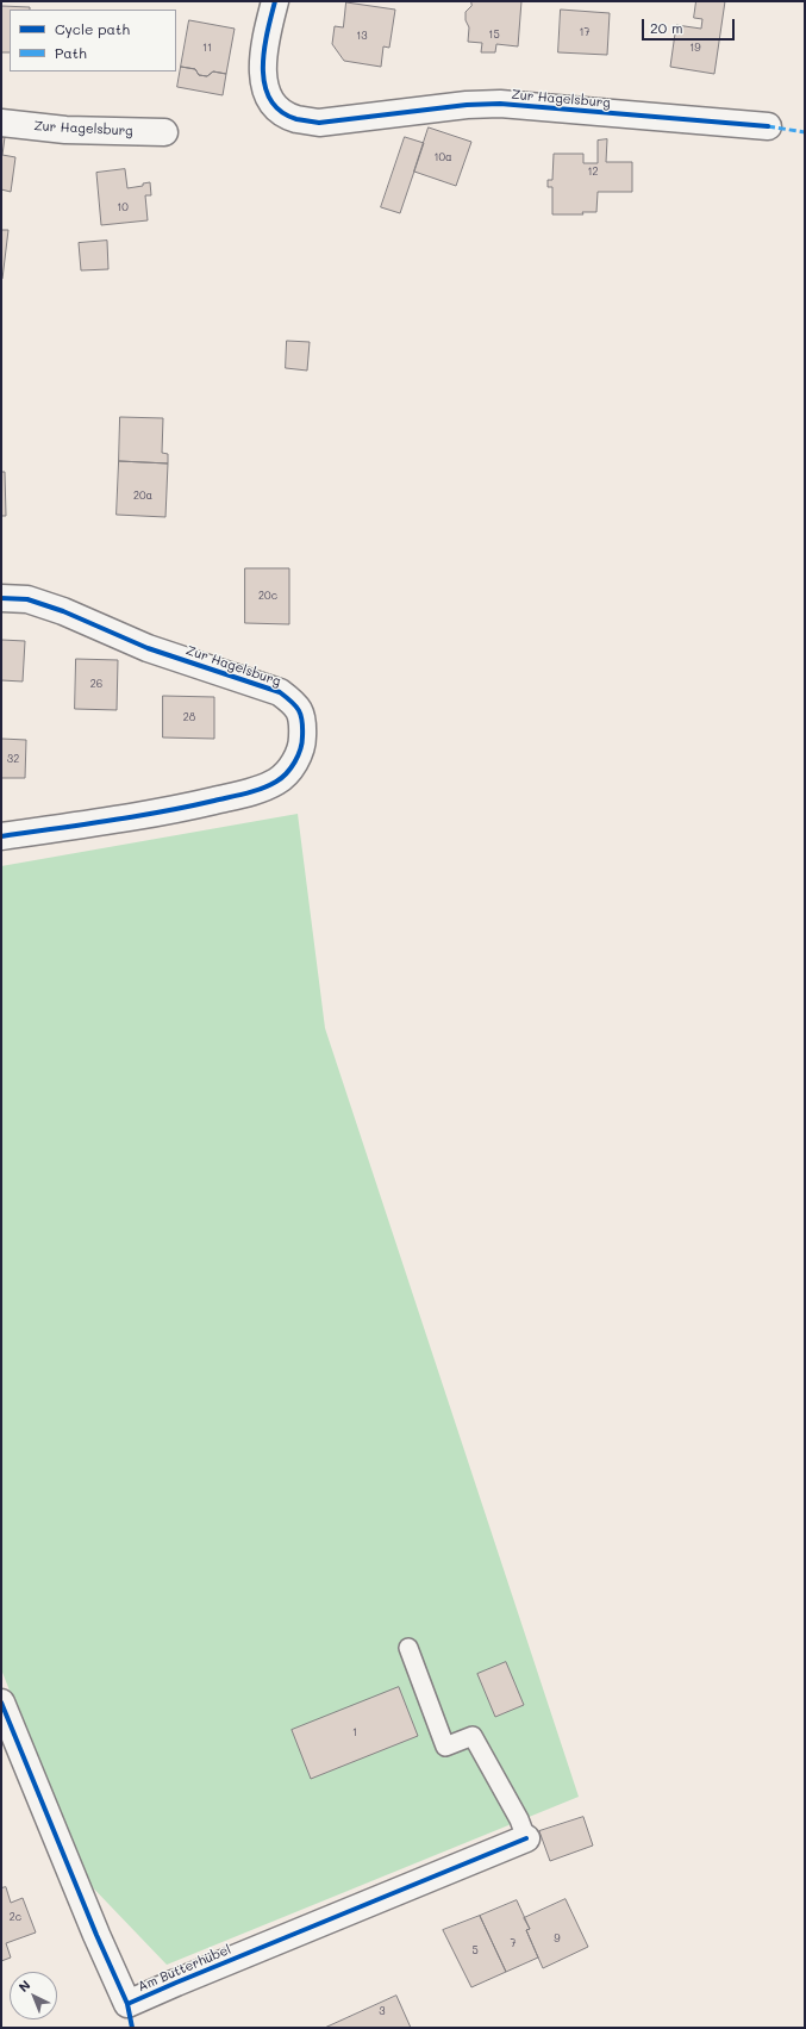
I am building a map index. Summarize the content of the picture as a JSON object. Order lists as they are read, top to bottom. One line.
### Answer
{"streets":{"street":["Zur Hagelsburg","Am Butterhübel"]},"house_numbers":["17","15","13","11","19","10a","12","10","20a","20c","26","28","32","1","2c","9","7","5","3"],"legend":["Cycle path","Path"],"scale_bar":"20 m","north":"top left"}
